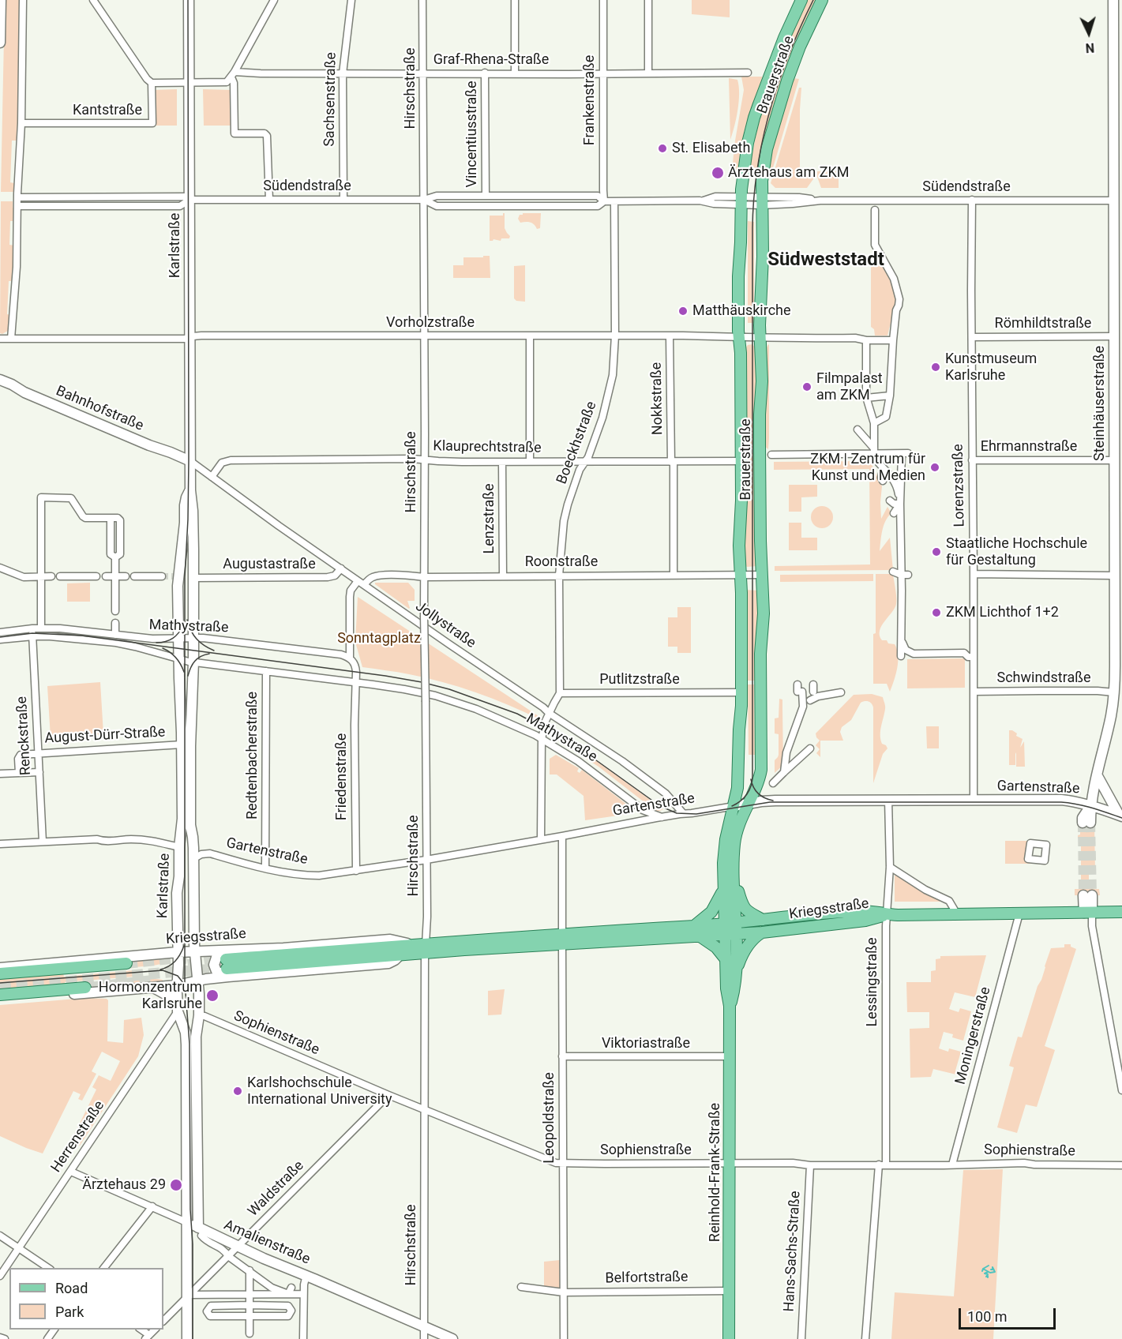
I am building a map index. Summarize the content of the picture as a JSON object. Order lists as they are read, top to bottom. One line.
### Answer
{"streets":{"main road":["Brauerstraße","Karlstraße","Steinhäuserstraße","Bahnhofstraße","Gartenstraße","Kriegsstraße","Reinhold-Frank-Straße","Amalienstraße"],"street":["Graf-Rhena-Straße","Hirschstraße","Sachsenstraße","Frankenstraße","Kantstraße","Vincentiusstraße","Südendstraße","Vorholzstraße","Römhildtstraße","Nokkstraße","Boeckhstraße","Ehrmannstraße","Klauprechtstraße","Lorenzstraße","Lenzstraße","Roonstraße","Augustastraße","Jollystraße","Mathystraße","Schwindstraße","Putlitzstraße","Renckstraße","August-Dürr-Straße","Redtenbacherstraße","Friedenstraße","Lessingstraße","Sophienstraße","Moningerstraße","Viktoriastraße","Leopoldstraße","Herrenstraße","Waldstraße","Hans-Sachs-Straße","Belfortstraße"]},"crossings":[["Graf-Rhena-Straße","Hirschstraße"],["Graf-Rhena-Straße","Sachsenstraße"],["Graf-Rhena-Straße","Frankenstraße"],["Graf-Rhena-Straße","Kantstraße"],["Graf-Rhena-Straße","Vincentiusstraße"],["Graf-Rhena-Straße","Karlstraße"],["Brauerstraße","Südendstraße"],["Brauerstraße","Vorholzstraße"],["Brauerstraße","Klauprechtstraße"],["Brauerstraße","Roonstraße"],["Brauerstraße","Putlitzstraße"],["Brauerstraße","Gartenstraße"],["Brauerstraße","Kriegsstraße"],["Brauerstraße","Reinhold-Frank-Straße"],["Hirschstraße","Südendstraße"],["Hirschstraße","Vorholzstraße"],["Hirschstraße","Klauprechtstraße"],["Hirschstraße","Roonstraße"],["Hirschstraße","Gartenstraße"],["Hirschstraße","Kriegsstraße"],["Hirschstraße","Sophienstraße"],["Hirschstraße","Amalienstraße"],["Sachsenstraße","Südendstraße"],["Frankenstraße","Südendstraße"],["Vincentiusstraße","Südendstraße"],["Südendstraße","Karlstraße"],["Südendstraße","Steinhäuserstraße"],["Südendstraße","Boeckhstraße"],["Südendstraße","Lorenzstraße"],["Karlstraße","Vorholzstraße"],["Karlstraße","Bahnhofstraße"],["Karlstraße","Augustastraße"],["Karlstraße","Jollystraße"],["Karlstraße","Mathystraße"],["Karlstraße","August-Dürr-Straße"],["Karlstraße","Gartenstraße"],["Karlstraße","Kriegsstraße"],["Karlstraße","Sophienstraße"],["Karlstraße","Herrenstraße"],["Karlstraße","Waldstraße"],["Karlstraße","Amalienstraße"],["Vorholzstraße","Nokkstraße"],["Vorholzstraße","Boeckhstraße"],["Römhildtstraße","Steinhäuserstraße"],["Römhildtstraße","Lorenzstraße"],["Nokkstraße","Klauprechtstraße"],["Nokkstraße","Roonstraße"],["Steinhäuserstraße","Ehrmannstraße"],["Steinhäuserstraße","Schwindstraße"],["Steinhäuserstraße","Gartenstraße"],["Bahnhofstraße","Jollystraße"],["Boeckhstraße","Klauprechtstraße"],["Boeckhstraße","Roonstraße"],["Boeckhstraße","Putlitzstraße"],["Ehrmannstraße","Lorenzstraße"],["Klauprechtstraße","Lenzstraße"],["Klauprechtstraße","Jollystraße"],["Lorenzstraße","Schwindstraße"],["Lorenzstraße","Gartenstraße"],["Lenzstraße","Roonstraße"],["Roonstraße","Jollystraße"],["Augustastraße","Jollystraße"],["Jollystraße","Gartenstraße"],["Mathystraße","Renckstraße"],["Mathystraße","Redtenbacherstraße"],["Mathystraße","Friedenstraße"],["Mathystraße","Gartenstraße"],["Renckstraße","August-Dürr-Straße"],["Redtenbacherstraße","Gartenstraße"],["Friedenstraße","Gartenstraße"],["Gartenstraße","Lessingstraße"],["Gartenstraße","Leopoldstraße"],["Kriegsstraße","Lessingstraße"],["Kriegsstraße","Leopoldstraße"],["Kriegsstraße","Reinhold-Frank-Straße"],["Lessingstraße","Sophienstraße"],["Sophienstraße","Moningerstraße"],["Sophienstraße","Leopoldstraße"],["Sophienstraße","Reinhold-Frank-Straße"],["Sophienstraße","Waldstraße"],["Sophienstraße","Hans-Sachs-Straße"],["Viktoriastraße","Leopoldstraße"],["Viktoriastraße","Reinhold-Frank-Straße"],["Leopoldstraße","Belfortstraße"],["Herrenstraße","Amalienstraße"],["Reinhold-Frank-Straße","Belfortstraße"],["Waldstraße","Amalienstraße"]],"districts":["Südweststadt"],"parks":["Sonntagplatz"],"places":["St. Elisabeth","Ärztehaus am ZKM","Matthäuskirche","Kunstmuseum Karlsruhe","Filmpalast am ZKM","ZKM | Zentrum für Kunst und Medien","Staatliche Hochschule für Gestaltung","ZKM Lichthof 1+2","Hormonzentrum Karlsruhe","Karlshochschule International University","Ärztehaus 29"],"legend":["Road","Park"],"scale_bar":"100 m","north":"bottom"}
